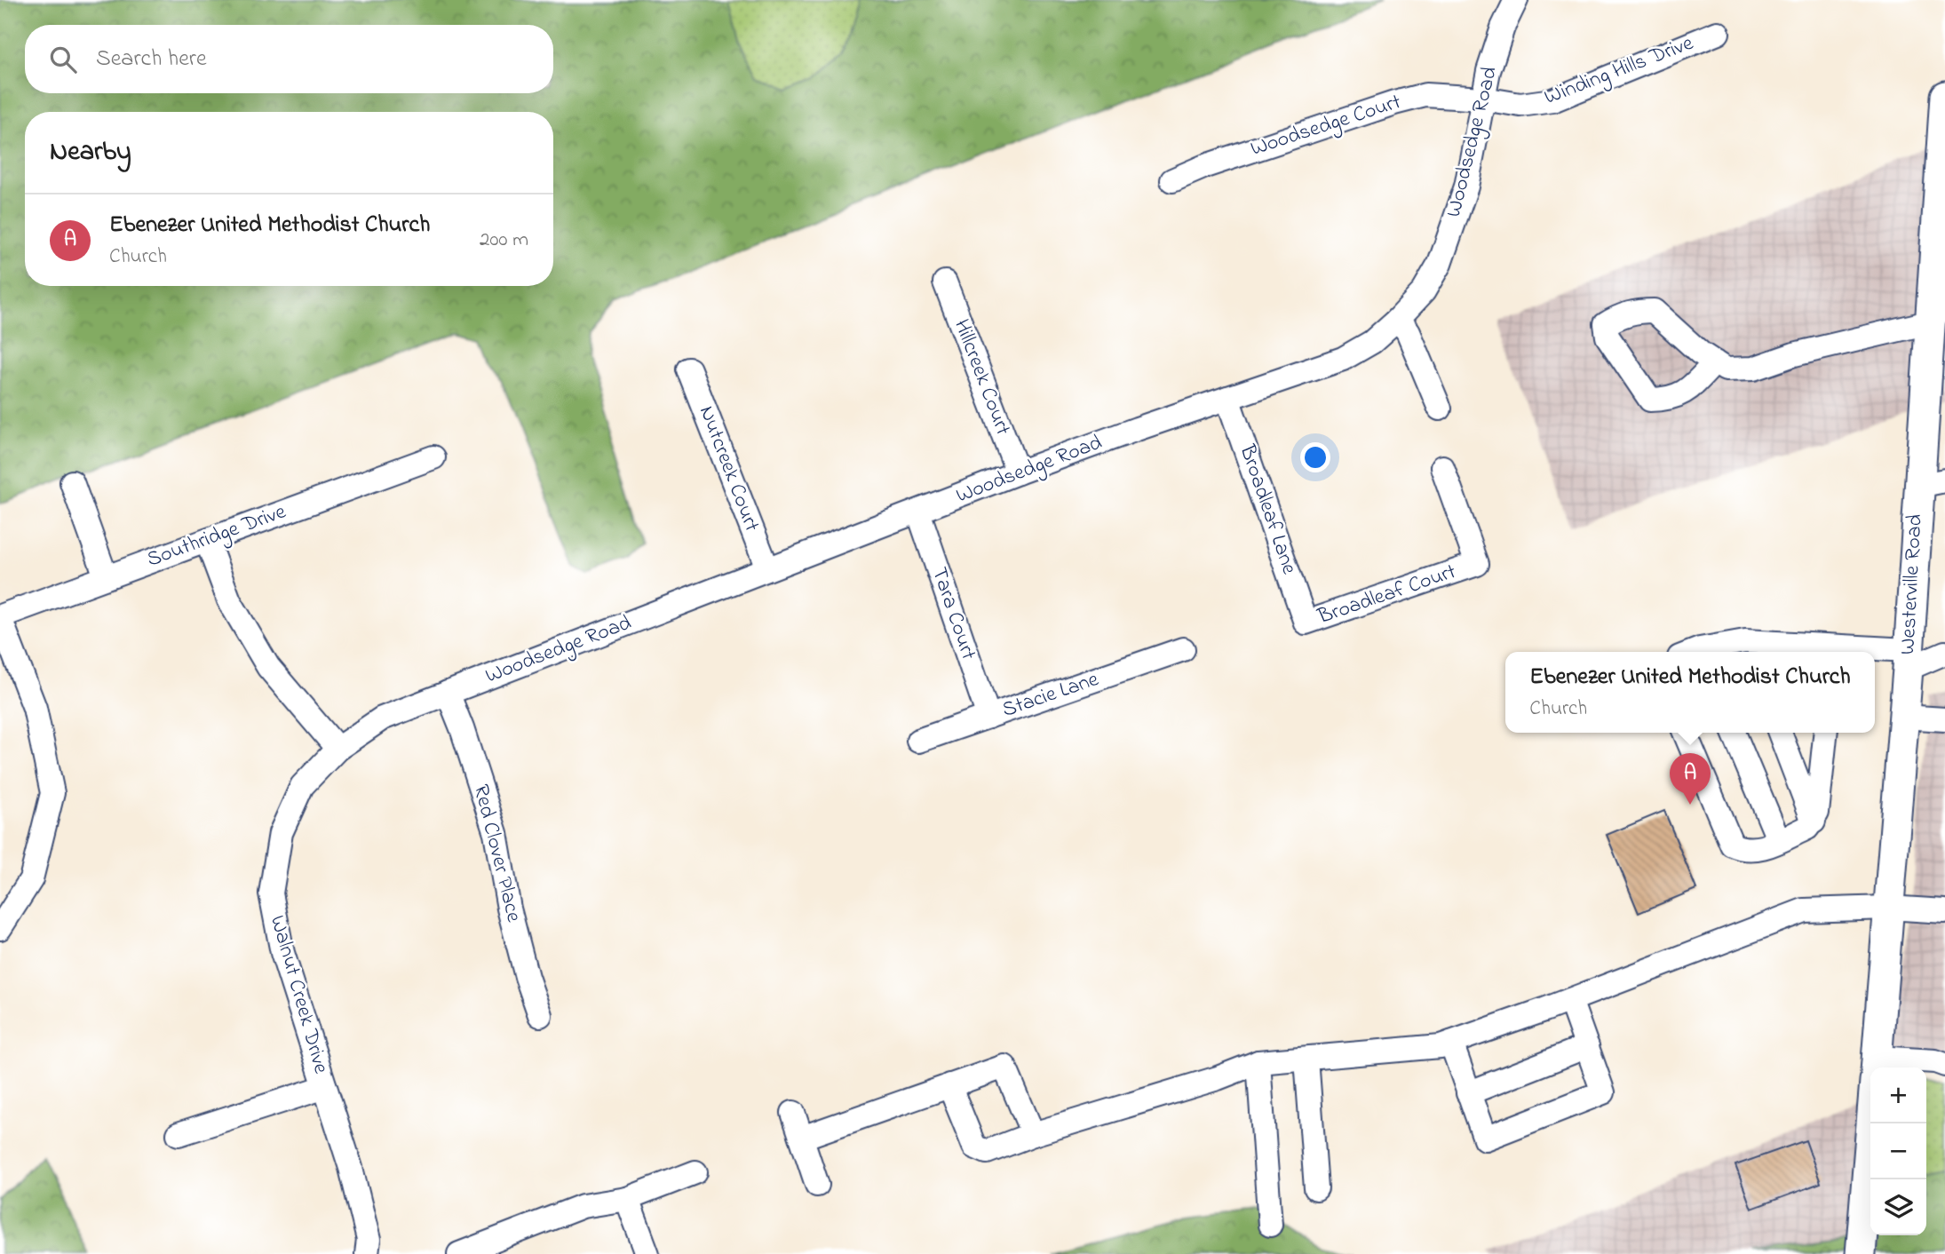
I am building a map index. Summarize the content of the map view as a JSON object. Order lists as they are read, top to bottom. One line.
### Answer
{"streets":{"main road":["Westerville Road"],"street":["Winding Hills Drive","Woodsedge Court","Woodsedge Road","Hillcreek Court","Nutcreek Court","Broadleaf Lane","Southridge Drive","Broadleaf Court","Tara Court","Stacie Lane","Red Clover Place","Walnut Creek Drive"]},"crossings":[["Winding Hills Drive","Woodsedge Court"],["Winding Hills Drive","Woodsedge Road"],["Woodsedge Court","Woodsedge Road"],["Woodsedge Road","Hillcreek Court"],["Woodsedge Road","Nutcreek Court"],["Woodsedge Road","Broadleaf Lane"],["Woodsedge Road","Tara Court"],["Woodsedge Road","Red Clover Place"],["Woodsedge Road","Walnut Creek Drive"],["Broadleaf Lane","Broadleaf Court"],["Tara Court","Stacie Lane"]],"page":{"search":"Search here","heading":"Nearby","list":[{"mark":"A","name":"Ebenezer United Methodist Church","note":"Church","value":"200 m"}],"popup":["Ebenezer United Methodist Church","Church"],"pins":"A","map_buttons":["+","−"]}}
